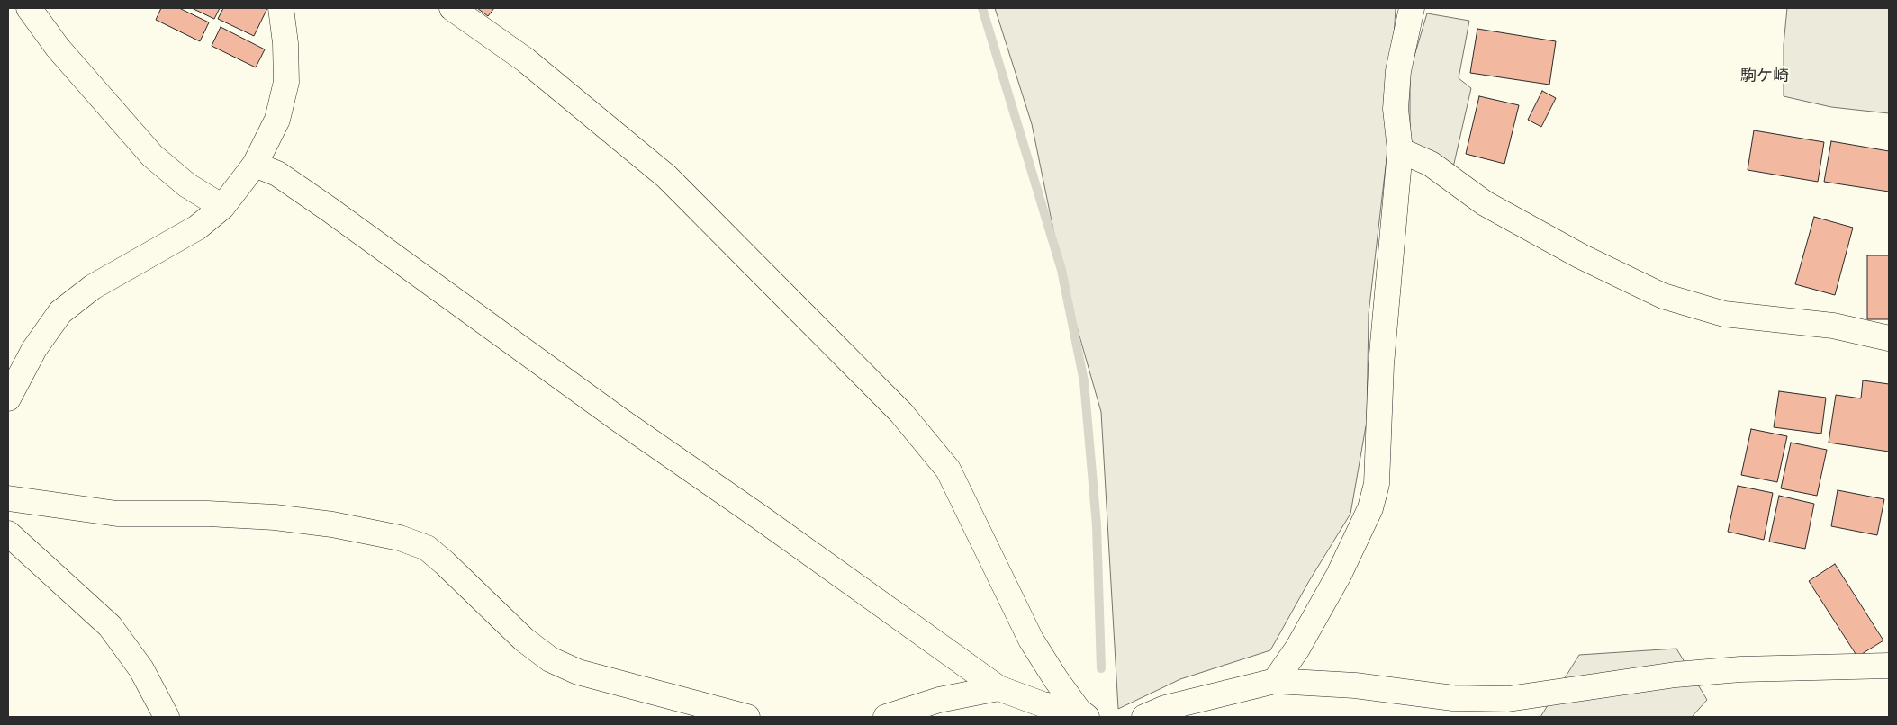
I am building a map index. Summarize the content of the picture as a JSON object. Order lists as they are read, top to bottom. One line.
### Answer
{"districts":["駒ケ崎"]}
